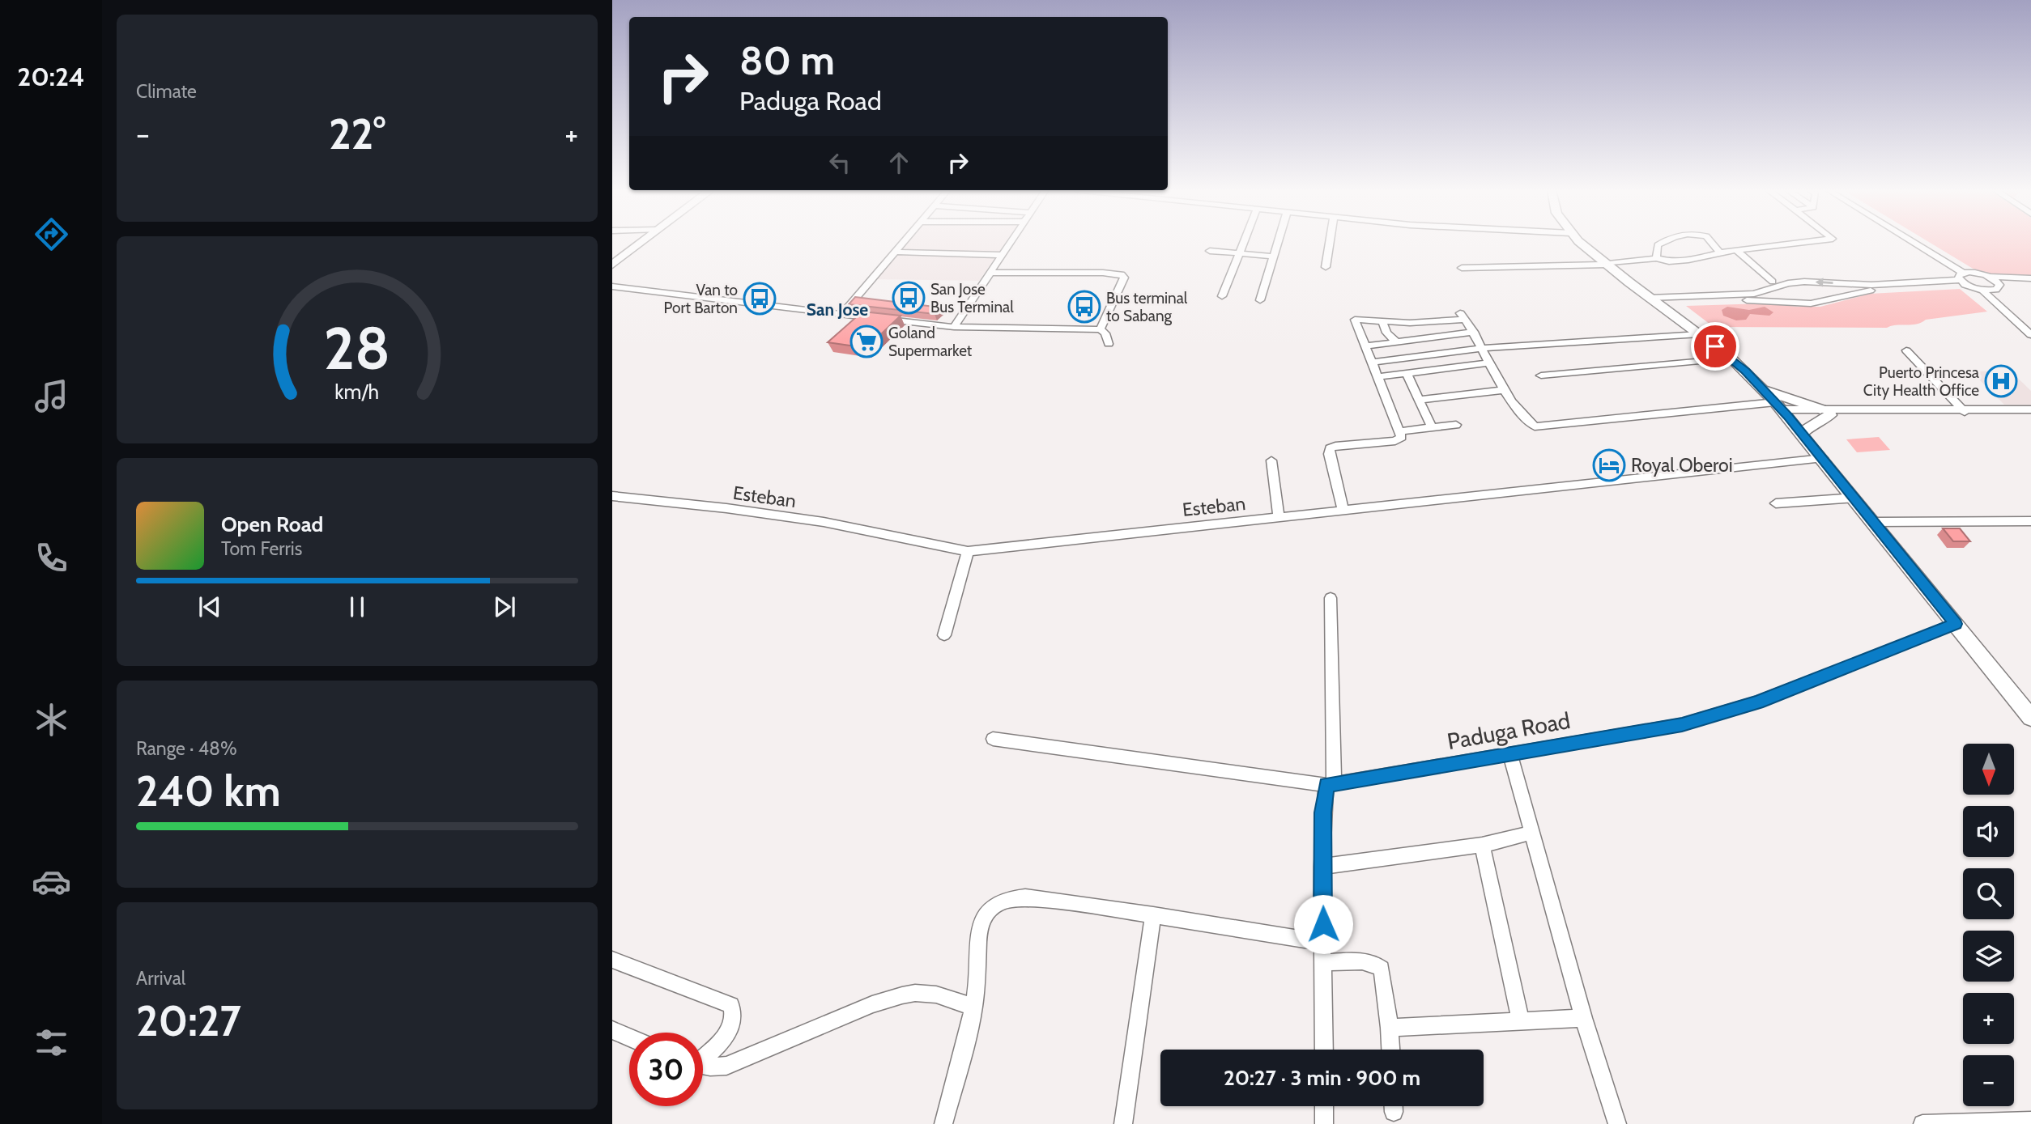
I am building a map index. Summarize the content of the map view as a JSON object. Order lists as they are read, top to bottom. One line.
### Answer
{"streets":{"street":["Esteban","Paduga Road"]},"districts":["San Jose"],"places":{"bus stop":["San Jose Bus Terminal","Van to Port Barton","Bus terminal to Sabang"],"supermarket":["Goland Supermarket"],"hospital":["Puerto Princesa City Health Office"],"hotel":["Royal Oberoi"]},"north":"bottom","page":{"tabs":"20:24","tile":["Climate",["Range · 48%","240 km"],["Arrival","20:27"]],"turn":["80 m","Paduga Road"],"heat":["−","22°","+"],"song":["Open Road","Tom Ferris"],"map_buttons":["+","−"],"limit":"30","trip":"20:27 · 3 min · 900 m","gauge":["28","km/h"]}}
